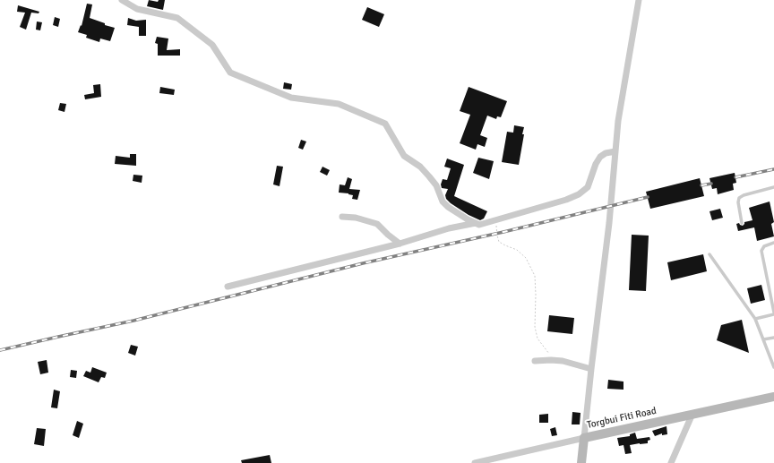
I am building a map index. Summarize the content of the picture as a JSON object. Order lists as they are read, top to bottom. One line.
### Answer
{"streets":{"street":["Torgbui Fiti Road"]}}
